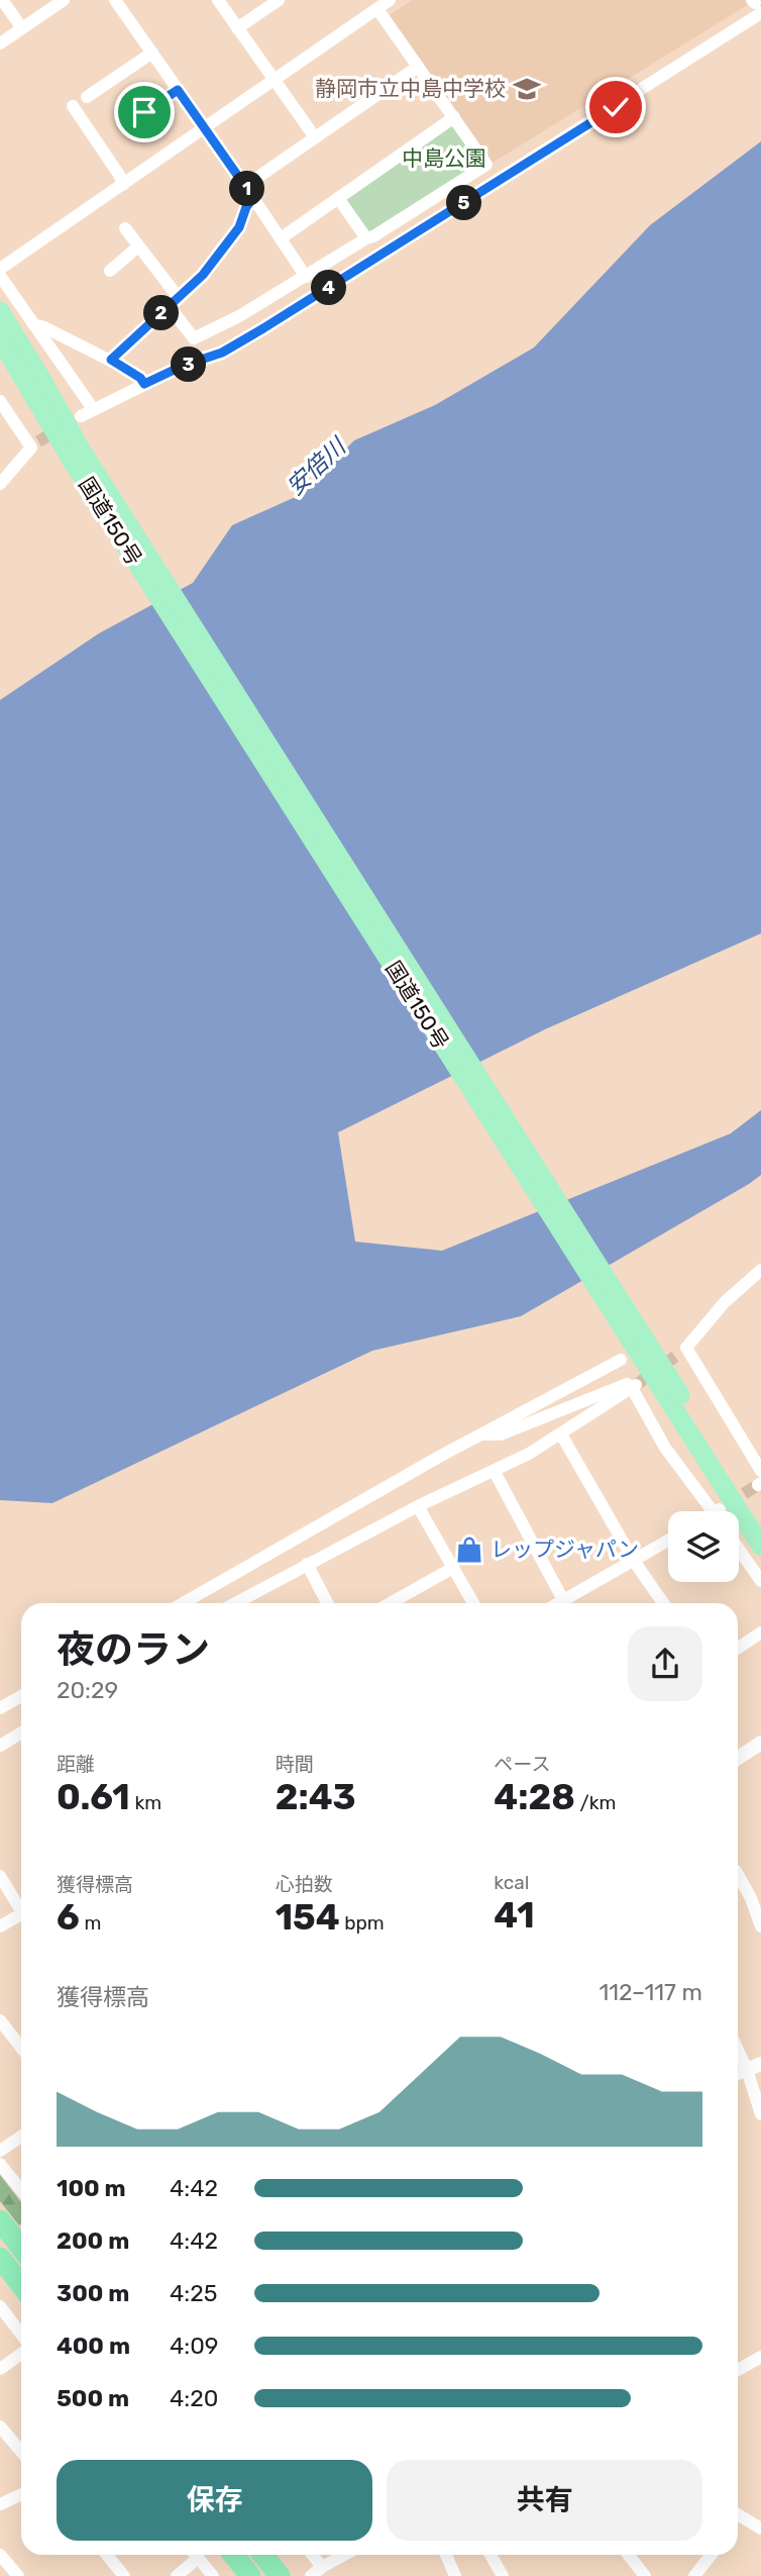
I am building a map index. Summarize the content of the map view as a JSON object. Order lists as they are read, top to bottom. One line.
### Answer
{"streets":{"highway":["国道150号"]},"water":["安倍川"],"parks":["中島公園"],"places":{"school or university":["静岡市立中島中学校"],"shop":["レップジャパン"]},"page":{"pins":["1","5","4","2","3"],"heading":["夜のラン","20:29"],"stats":[["距離","0.61 km"],["時間","2:43"],["ペース","4:28 /km"],["獲得標高","6 m"],["心拍数","154 bpm"],["kcal","41"]],"chart":["獲得標高","112–117 m"],"list":[{"name":"100 m","note":"4:42"},{"name":"200 m","note":"4:42"},{"name":"300 m","note":"4:25"},{"name":"400 m","note":"4:09"},{"name":"500 m","note":"4:20"}],"buttons":["保存","共有"]}}
